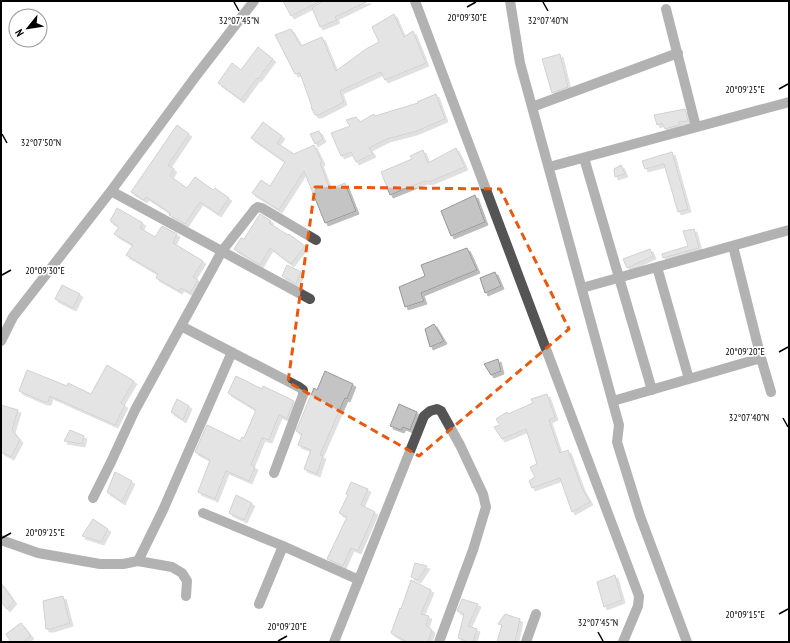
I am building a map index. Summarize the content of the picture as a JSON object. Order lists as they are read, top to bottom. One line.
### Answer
{"north":"bottom left","coordinates":["20°09'30\"E","32°07'45\"N","32°07'40\"N","20°09'25\"E","32°07'50\"N","20°09'20\"E","20°09'15\"E"]}
